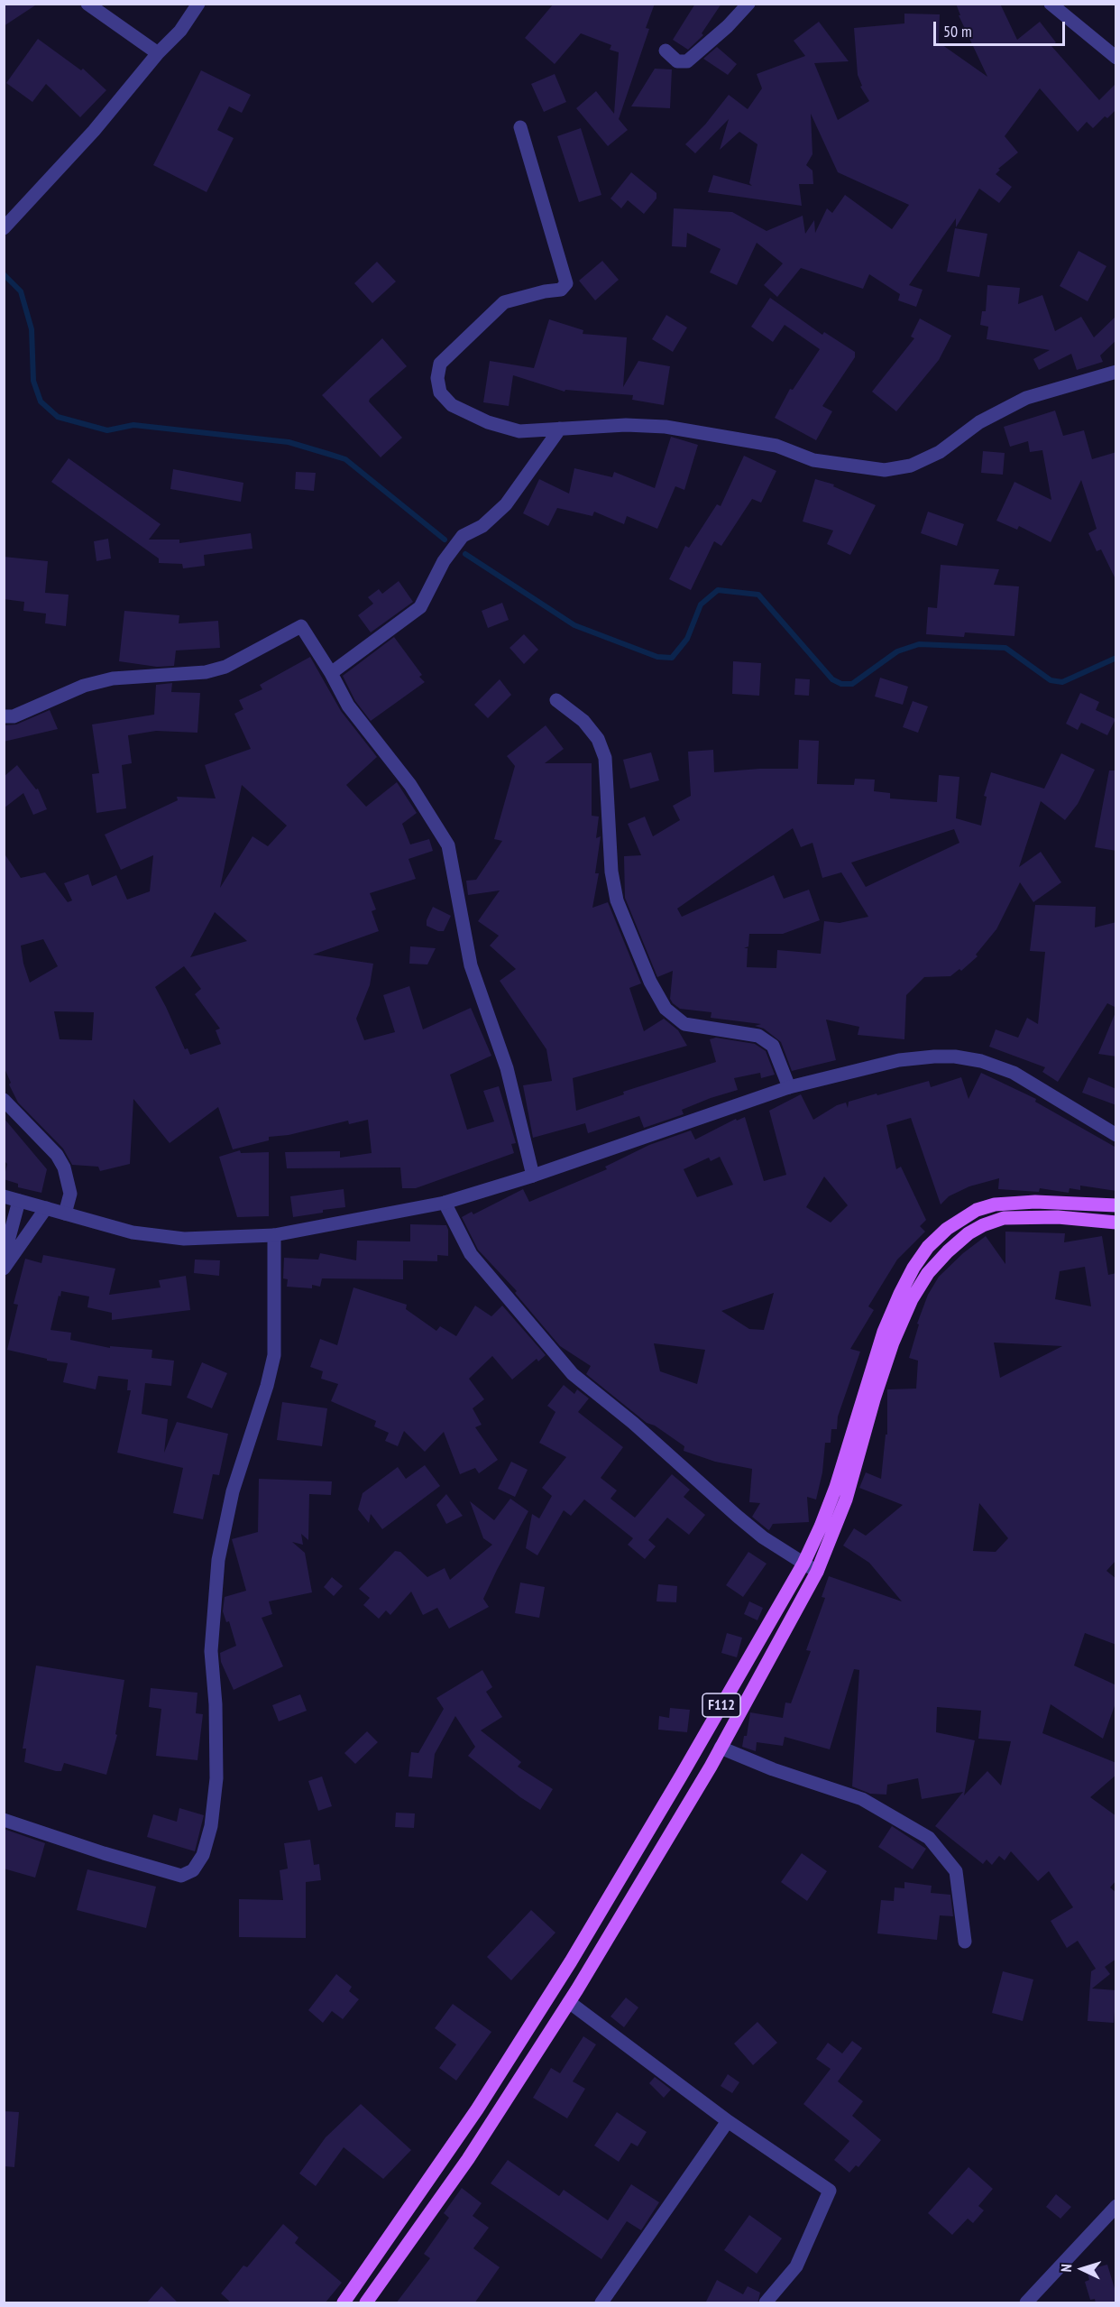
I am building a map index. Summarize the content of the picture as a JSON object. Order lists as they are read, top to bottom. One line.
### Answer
{"streets":{"main road":["F112"]},"scale_bar":"50 m","north":"left"}
